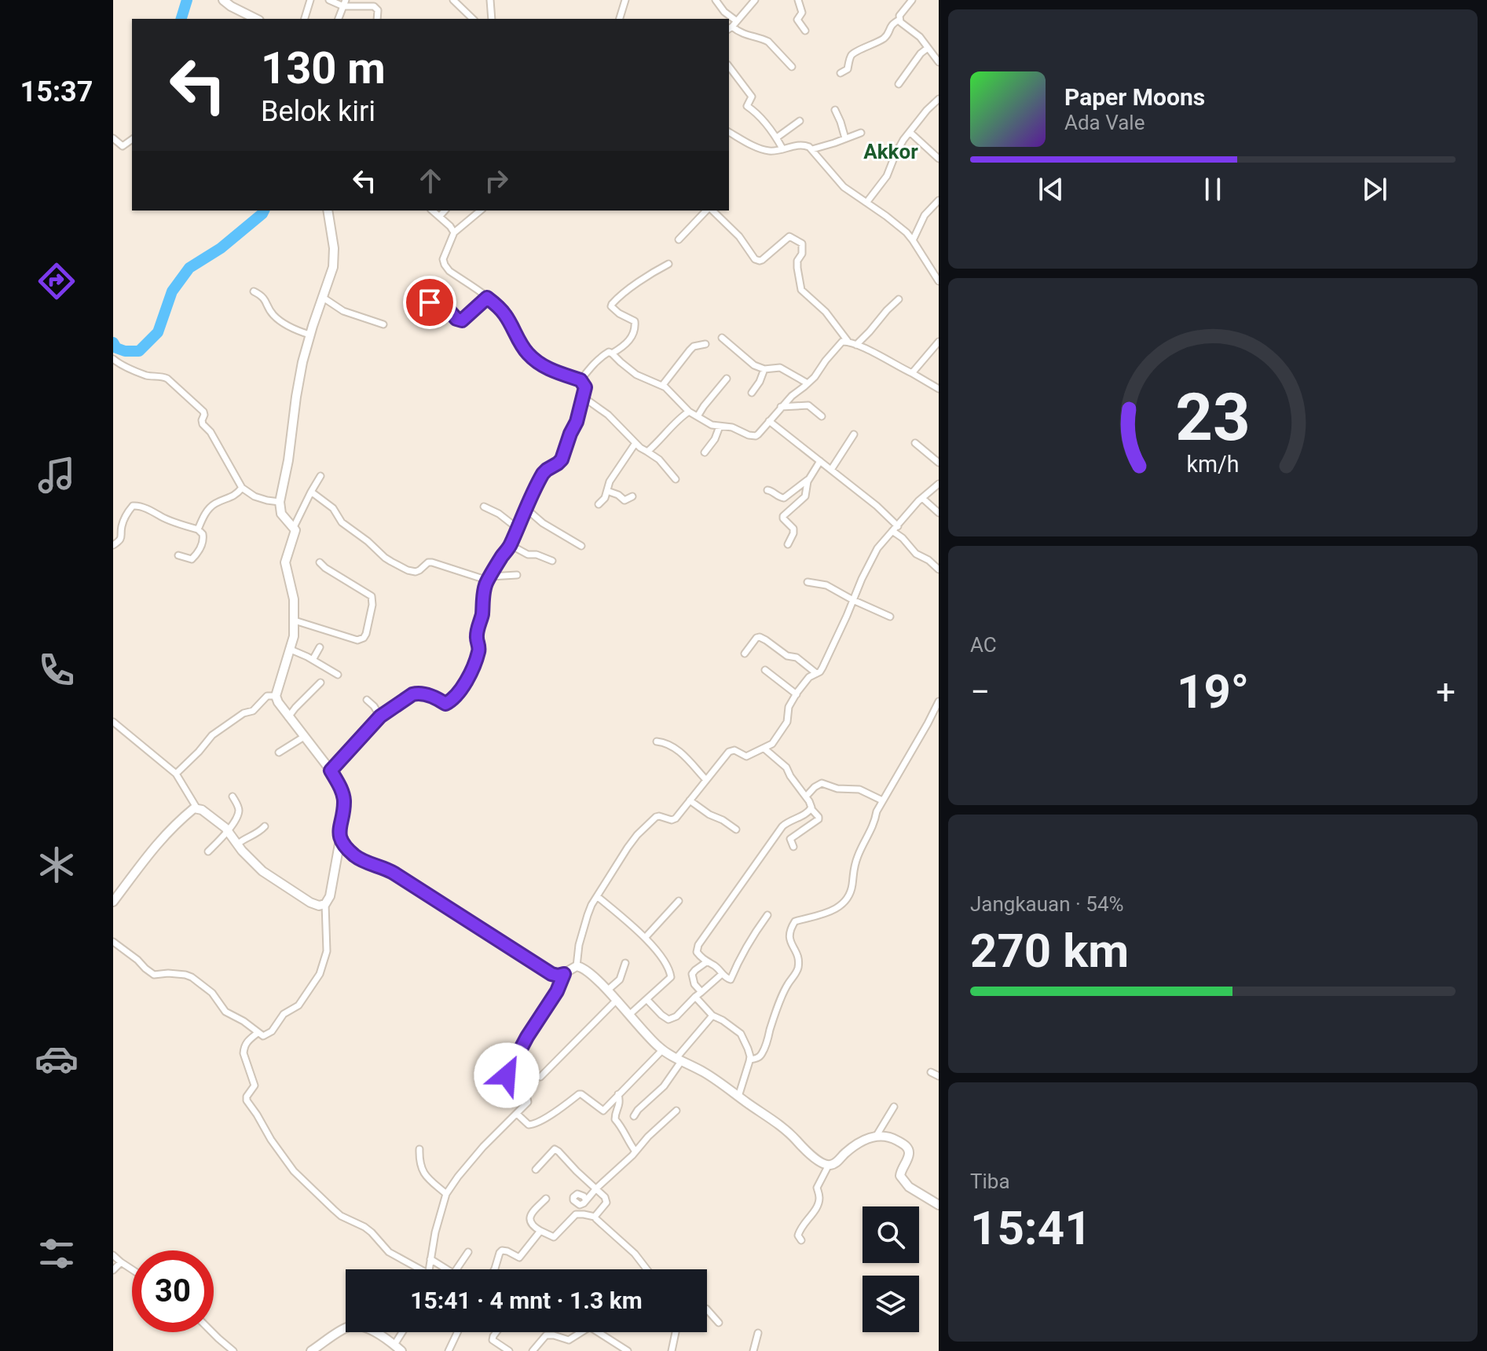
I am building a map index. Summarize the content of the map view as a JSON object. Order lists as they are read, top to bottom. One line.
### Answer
{"districts":["Akkor"],"page":{"tabs":"15:37","turn":["130 m","Belok kiri"],"song":["Paper Moons","Ada Vale"],"tile":["AC",["Jangkauan · 54%","270 km"],["Tiba","15:41"]],"heat":["−","19°","+"],"limit":"30","trip":"15:41 · 4 mnt · 1.3 km","gauge":["23","km/h"]}}
